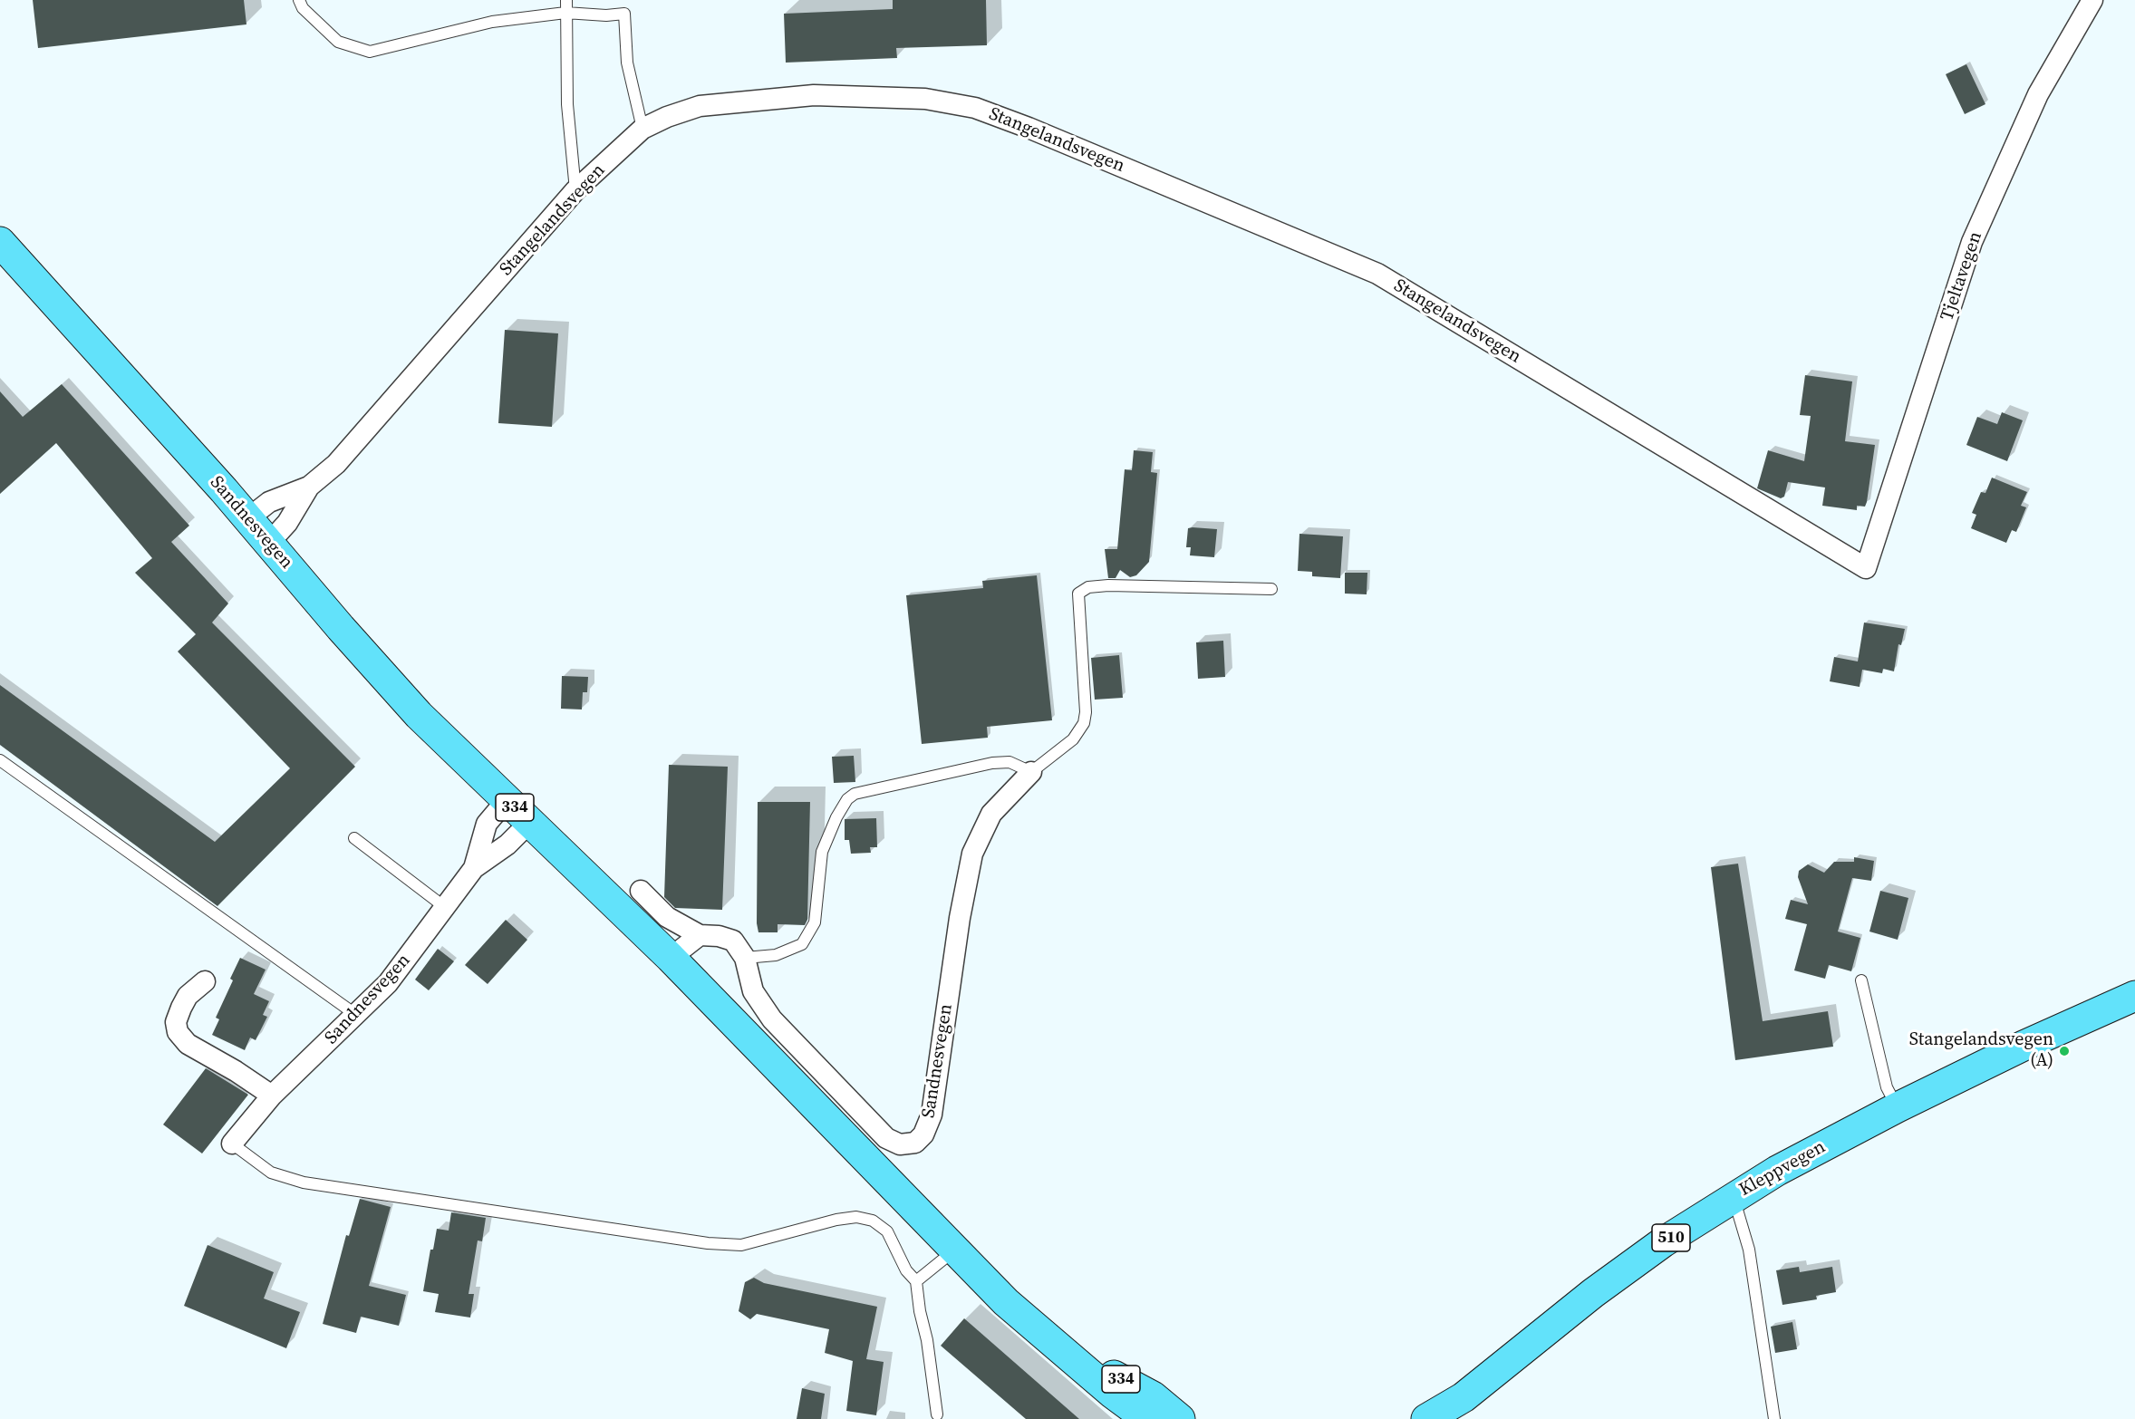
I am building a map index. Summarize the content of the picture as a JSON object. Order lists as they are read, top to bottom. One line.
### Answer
{"streets":{"main road":["Sandnesvegen","334","Kleppvegen","510"],"street":["Stangelandsvegen","Tjeltavegen"]},"crossings":[["Stangelandsvegen","Tjeltavegen"],["Stangelandsvegen","Sandnesvegen"]],"places":["Stangelandsvegen (A)"]}
